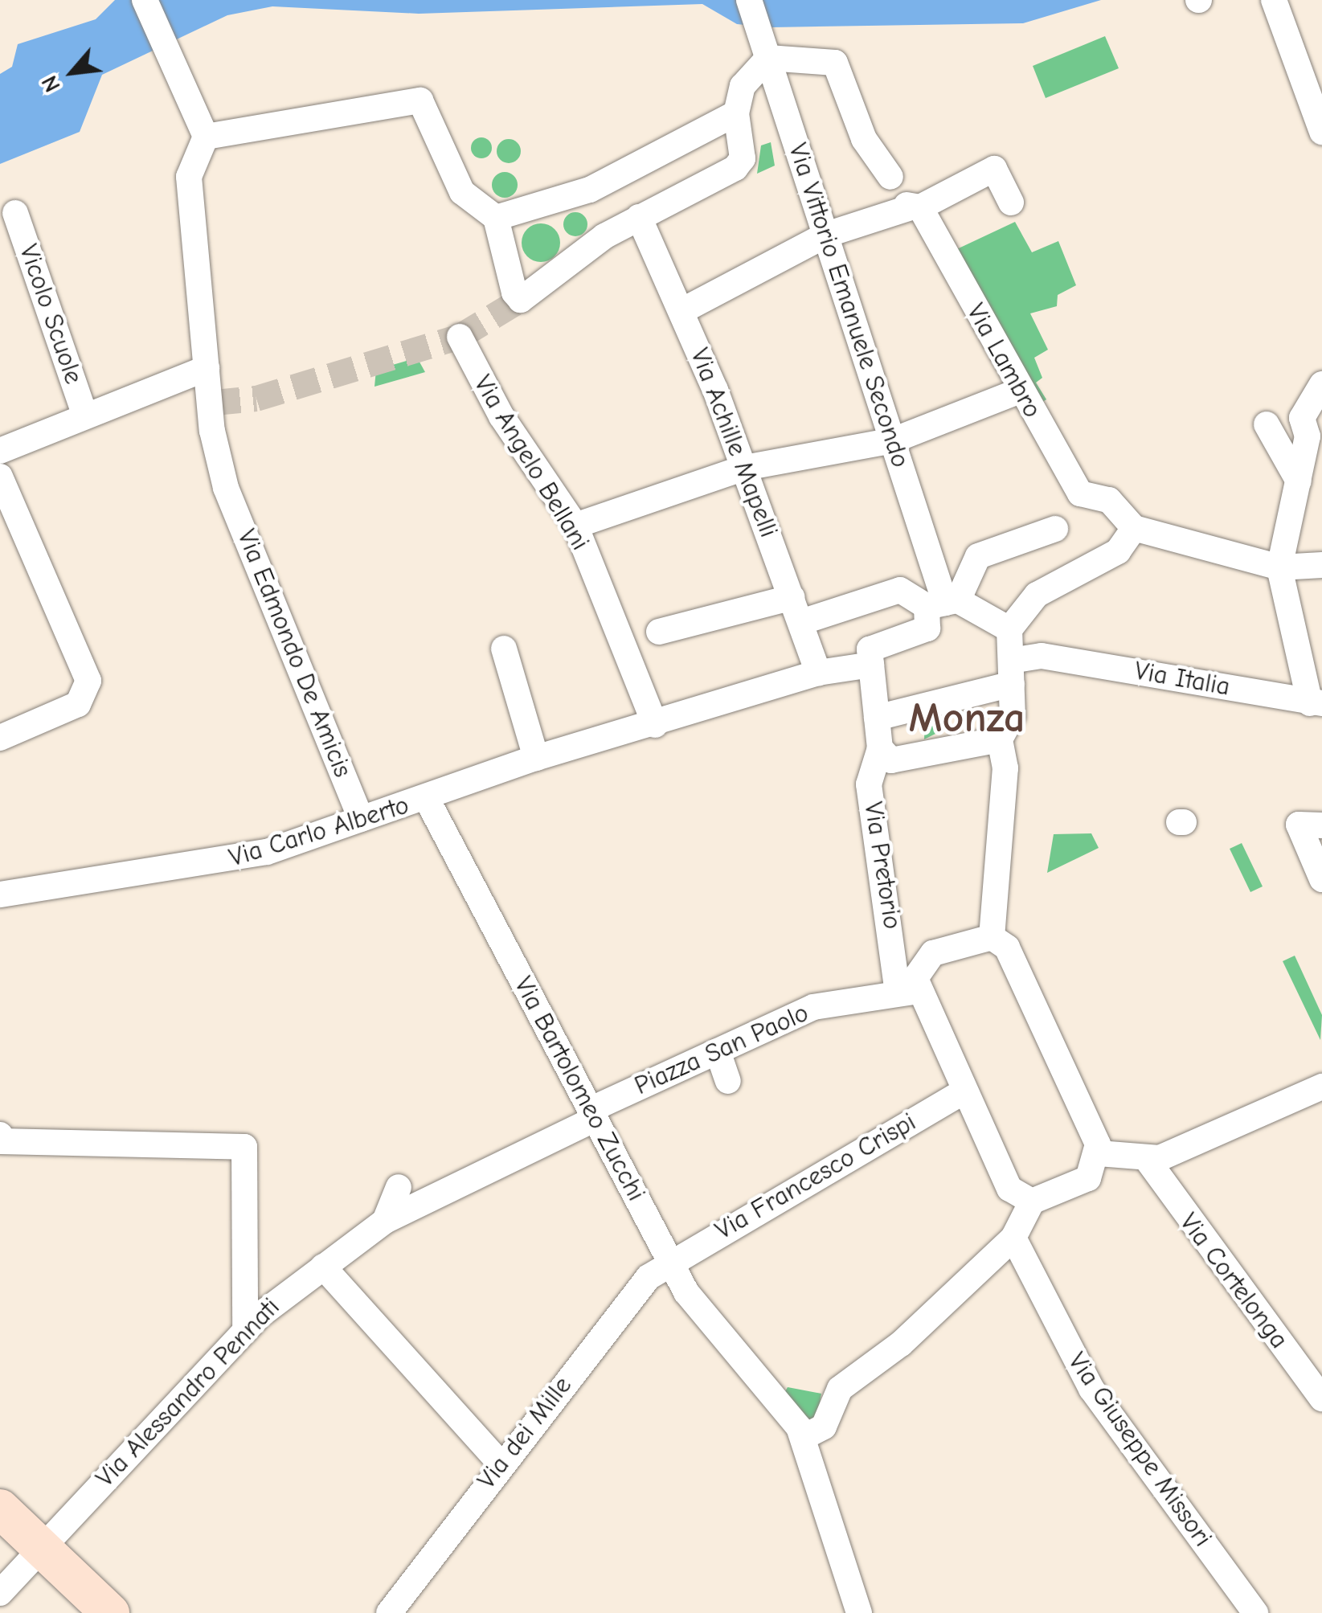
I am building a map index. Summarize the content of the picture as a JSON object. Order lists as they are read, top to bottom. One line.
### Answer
{"streets":{"street":["Via Vittorio Emanuele Secondo","Vicolo Scuole","Via Lambro","Via Achille Mapelli","Via Angelo Bellani","Via Edmondo De Amicis","Via Italia","Via Carlo Alberto","Via Pretorio","Piazza San Paolo","Via Bartolomeo Zucchi","Via Francesco Crispi","Via Cortelonga","Via Alessandro Pennati","Via dei Mille","Via Giuseppe Missori"]},"crossings":[["Via Vittorio Emanuele Secondo","Via Lambro"],["Via Achille Mapelli","Via Carlo Alberto"],["Via Angelo Bellani","Via Carlo Alberto"],["Via Edmondo De Amicis","Via Carlo Alberto"],["Via Carlo Alberto","Via Bartolomeo Zucchi"],["Via Pretorio","Piazza San Paolo"],["Piazza San Paolo","Via Bartolomeo Zucchi"],["Piazza San Paolo","Via Alessandro Pennati"],["Via Bartolomeo Zucchi","Via Francesco Crispi"],["Via Bartolomeo Zucchi","Via Alessandro Pennati"],["Via Bartolomeo Zucchi","Via dei Mille"],["Via Francesco Crispi","Via dei Mille"]],"districts":["Monza"],"north":"bottom left"}
